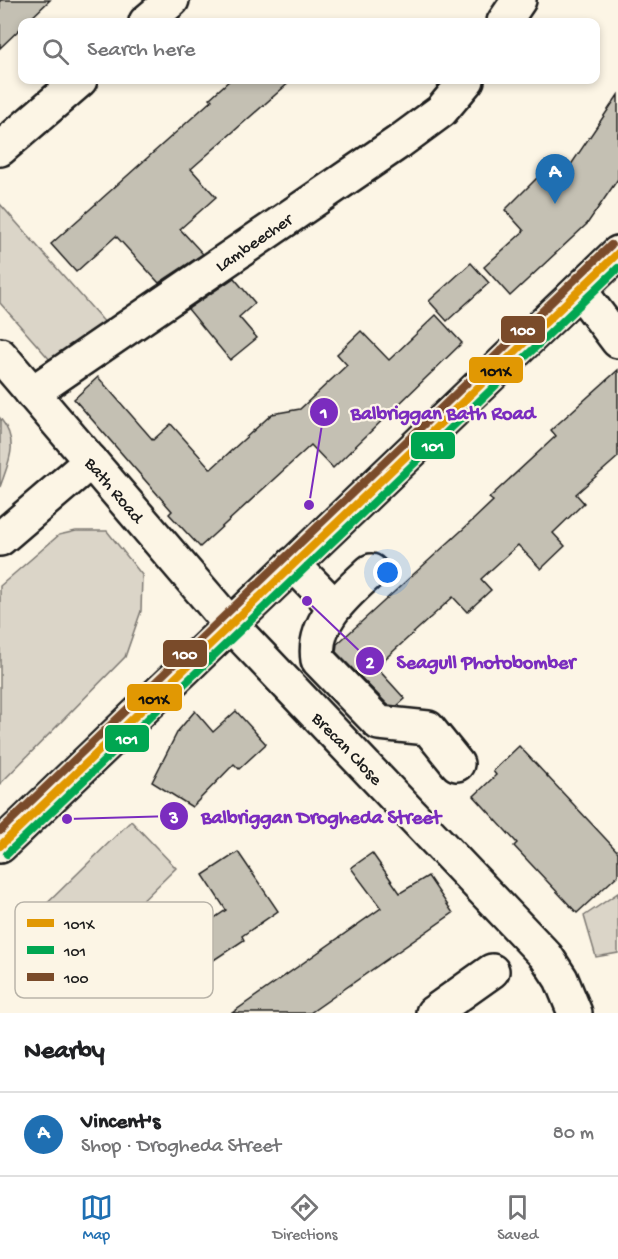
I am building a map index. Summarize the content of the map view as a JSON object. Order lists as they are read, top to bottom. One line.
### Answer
{"streets":{"street":["Lambeecher","Bath Road","Brecan Close"]},"crossings":[["Lambeecher","Bath Road"],["Bath Road","Brecan Close"]],"places":["Balbriggan Bath Road","Seagull Photobomber","Balbriggan Drogheda Street"],"lines":["transit line 100","transit line 101X","transit line 101"],"legend":["101X","101","100"],"page":{"search":"Search here","pins":"A","heading":"Nearby","list":[{"mark":"A","name":"Vincent's","note":"Shop · Drogheda Street","value":"80 m"}],"nav":["Map","Directions","Saved"]}}
